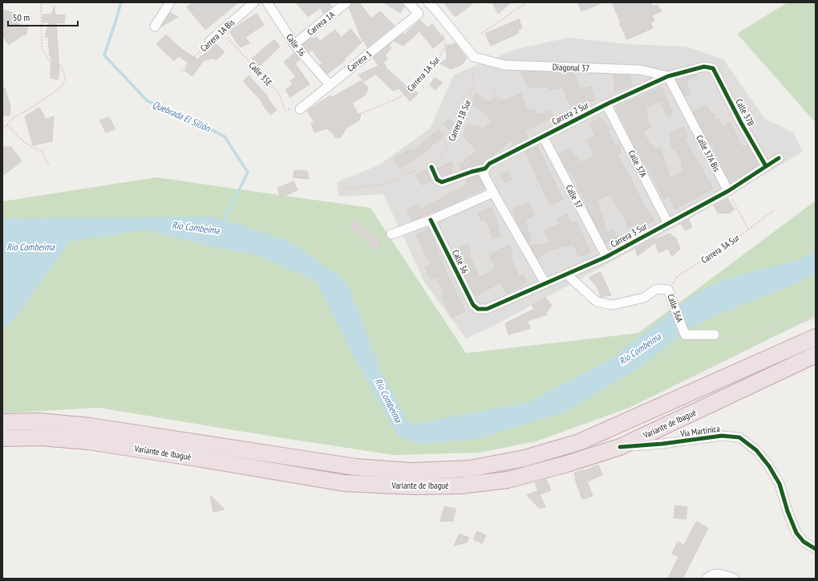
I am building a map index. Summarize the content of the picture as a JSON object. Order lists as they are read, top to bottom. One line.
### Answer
{"streets":{"highway":["Variante de Ibagué"],"street":["Carrera 1A","Carrera 1A Bis","Calle 36","Carrera 1","Diagonal 37","Calle 37B","Carrera 2 Sur","Calle 37A Bis","Calle 37A","Calle 37","Carrera 3 Sur","Calle 36A","Vía Martinica"],"path":["Calle 35E","Carrera 1A Sur","Carrera 1B Sur","Carrera 3A Sur"]},"crossings":[["Carrera 1A","Calle 36"],["Carrera 1A Bis","Calle 35E"],["Calle 36","Carrera 1"],["Calle 36","Carrera 3 Sur"],["Carrera 1","Calle 35E"],["Diagonal 37","Carrera 2 Sur"],["Diagonal 37","Carrera 1B Sur"],["Diagonal 37","Calle 37A Bis"],["Calle 37B","Carrera 2 Sur"],["Calle 37B","Carrera 3 Sur"],["Carrera 2 Sur","Carrera 1B Sur"],["Carrera 2 Sur","Calle 37A Bis"],["Carrera 2 Sur","Calle 37A"],["Carrera 2 Sur","Calle 37"],["Calle 37A Bis","Carrera 3 Sur"],["Calle 37A","Carrera 3 Sur"],["Calle 37","Carrera 3 Sur"],["Carrera 3 Sur","Calle 36A"],["Carrera 3A Sur","Calle 36A"],["Variante de Ibagué","Vía Martinica"]],"water":["Quebrada El Sillón","Río Combeima","Rio Combeima"],"scale_bar":"50 m"}
